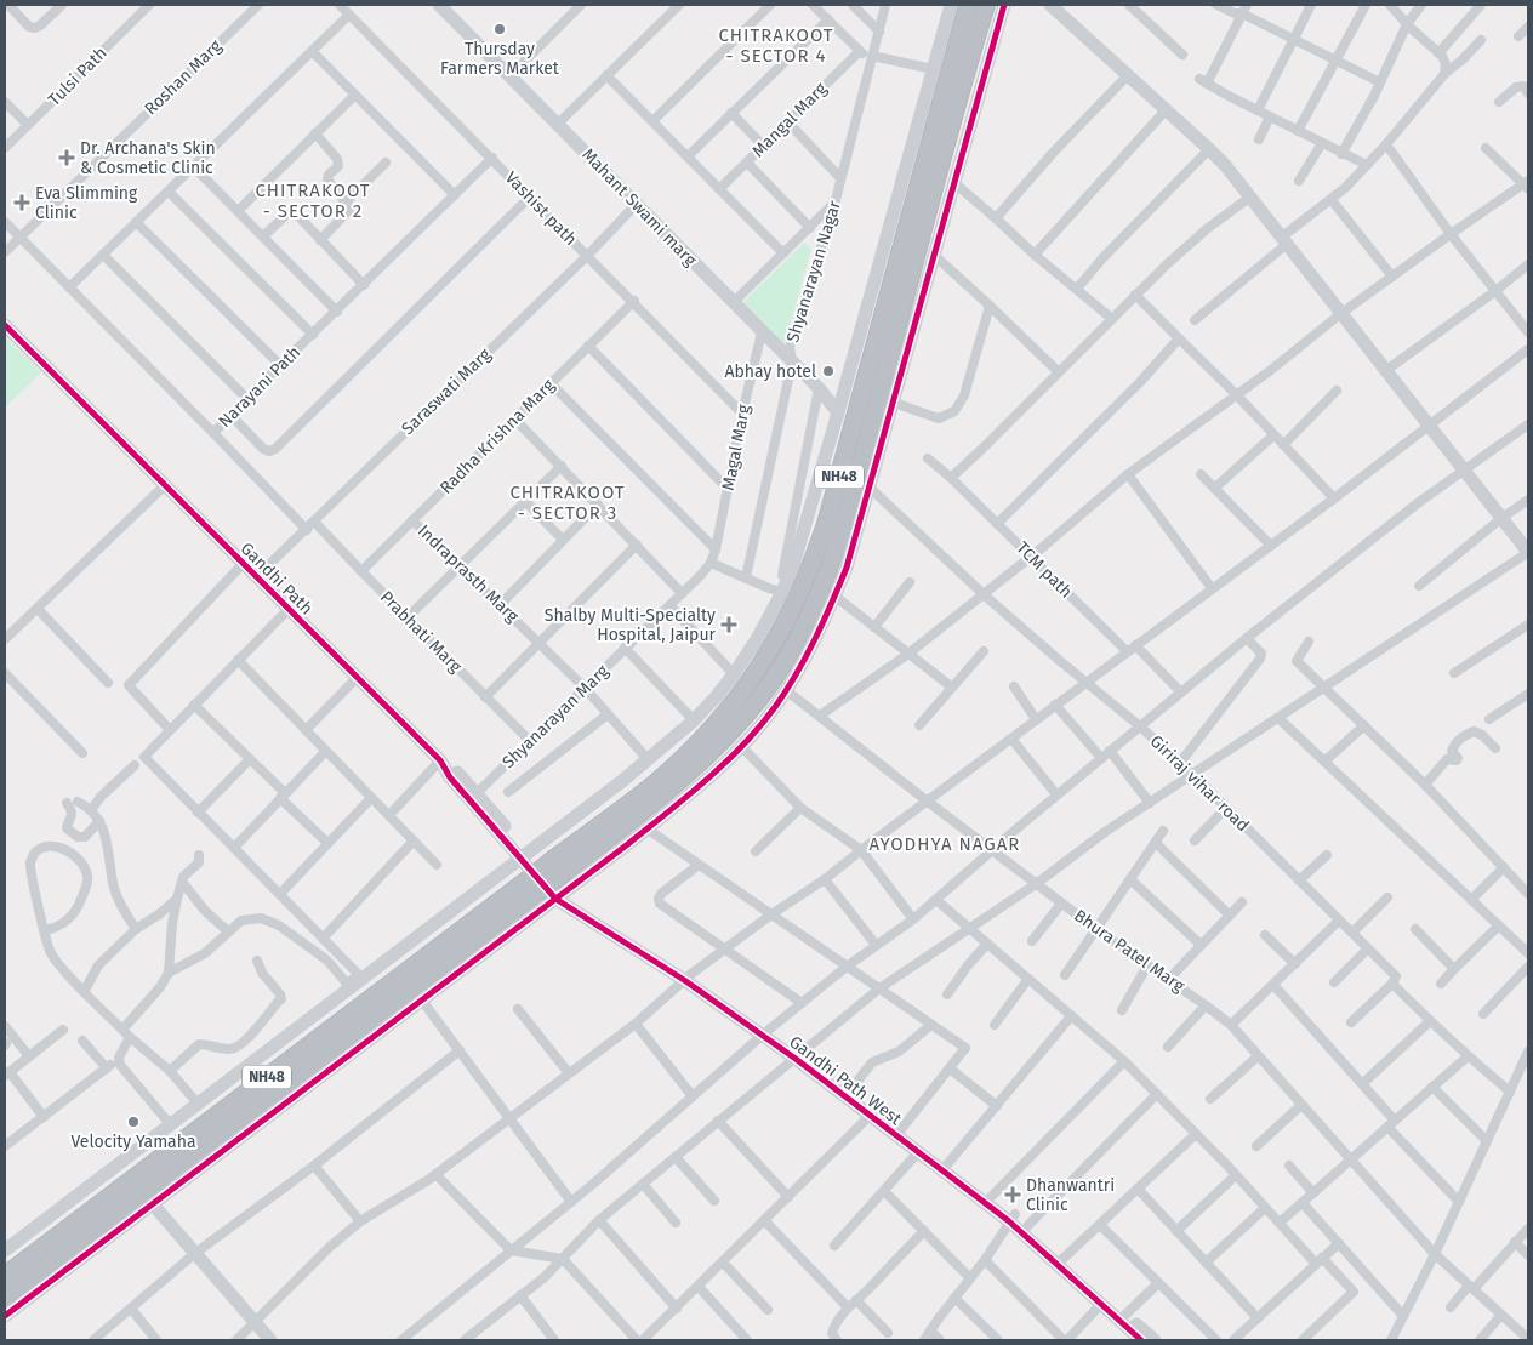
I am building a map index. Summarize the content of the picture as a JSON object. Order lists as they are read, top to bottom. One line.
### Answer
{"streets":{"highway":["NH48"],"street":["Tulsi Path","Roshan Marg","Mangal Marg","Mahant Swami marg","Vashist path","Shyanarayan Nagar","Narayani Path","Saraswati Marg","Radha Krishna Marg","Magal Marg","TCM path","Indraprasth Marg","Gandhi Path","Prabhati Marg","Shyanarayan Marg","Giriraj vihar road","Bhura Patel Marg","Gandhi Path West"]},"crossings":[["Roshan Marg","Narayani Path"],["Mahant Swami marg","Shyanarayan Nagar"],["Mahant Swami marg","Saraswati Marg"],["Mahant Swami marg","Magal Marg"],["Vashist path","Narayani Path"],["Vashist path","Saraswati Marg"],["Vashist path","Radha Krishna Marg"],["Vashist path","Magal Marg"],["Saraswati Marg","Gandhi Path"],["Saraswati Marg","Prabhati Marg"],["Radha Krishna Marg","Indraprasth Marg"],["Radha Krishna Marg","Prabhati Marg"],["Magal Marg","Shyanarayan Marg"],["Indraprasth Marg","Shyanarayan Marg"],["Prabhati Marg","Shyanarayan Marg"]],"districts":["CHITRAKOOT - SECTOR 4","CHITRAKOOT - SECTOR 2","CHITRAKOOT - SECTOR 3","AYODHYA NAGAR"],"places":{"other":["Thursday Farmers Market","Abhay hotel","Velocity Yamaha"],"health":["Dr. Archana's Skin & Cosmetic Clinic","Eva Slimming Clinic","Shalby Multi-Specialty Hospital, Jaipur","Dhanwantri Clinic"]}}
